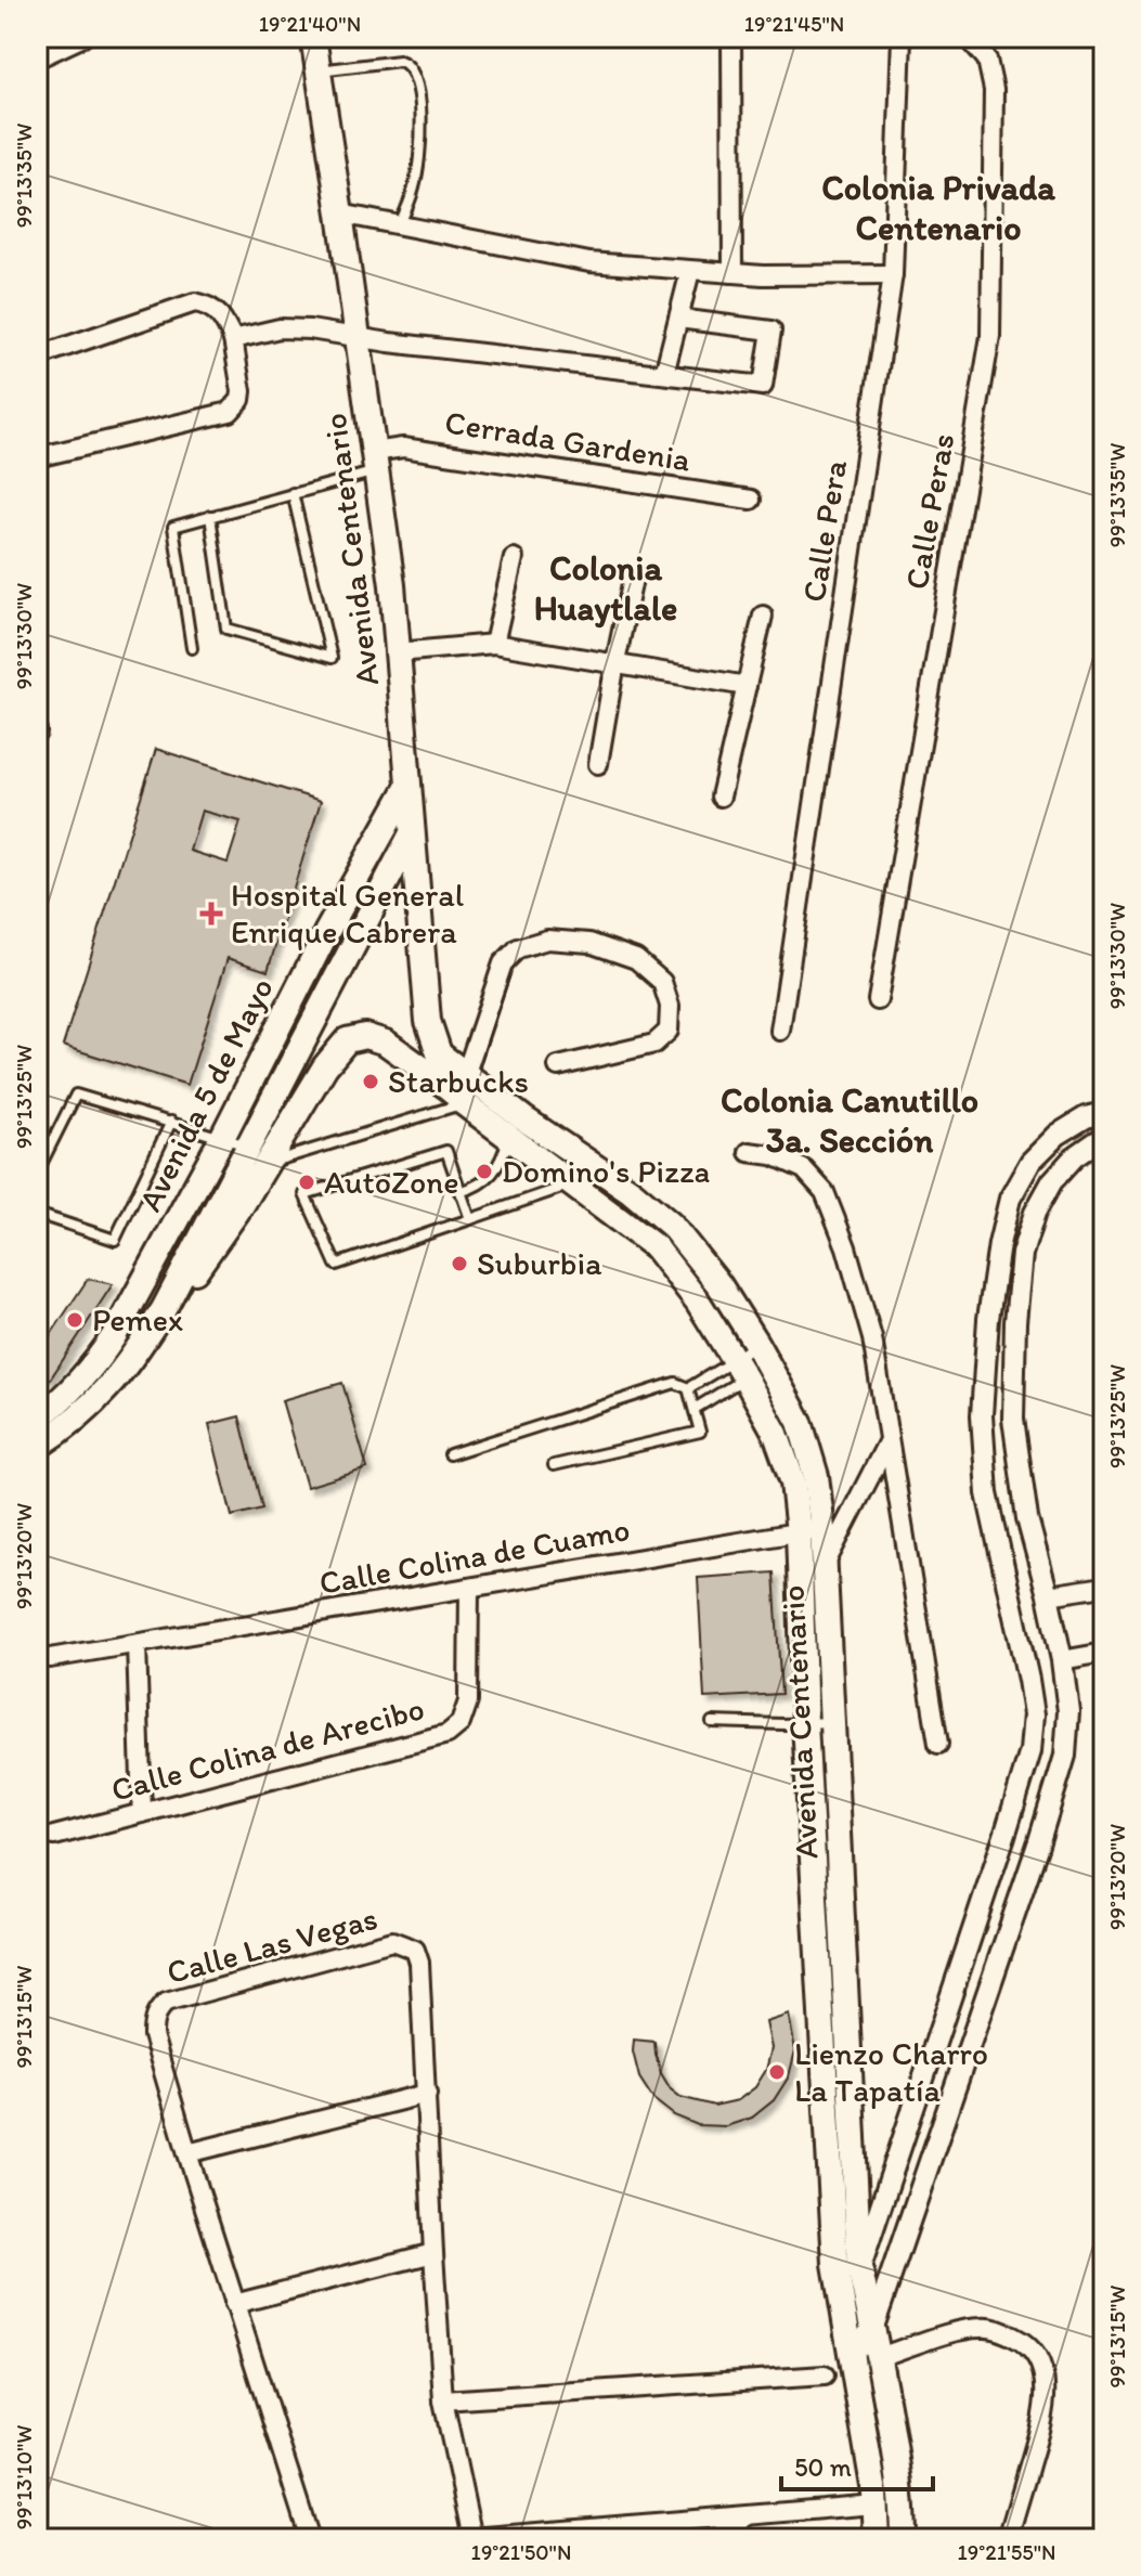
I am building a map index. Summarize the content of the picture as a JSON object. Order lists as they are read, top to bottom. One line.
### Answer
{"streets":{"main road":["Avenida Centenario","Avenida 5 de Mayo"],"street":["Cerrada Gardenia","Calle Peras","Calle Pera","Calle Colina de Cuamo","Calle Colina de Arecibo","Calle Las Vegas"]},"crossings":[["Cerrada Gardenia","Avenida Centenario"],["Avenida Centenario","Avenida 5 de Mayo"],["Avenida Centenario","Calle Colina de Cuamo"],["Avenida Centenario","Calle Las Vegas"],["Calle Colina de Cuamo","Calle Colina de Arecibo"]],"districts":["Colonia Privada Centenario","Colonia Huaytlale","Colonia Canutillo 3a. Sección"],"places":{"health":["Hospital General Enrique Cabrera"],"other":["Starbucks","Domino's Pizza","AutoZone","Suburbia","Pemex","Lienzo Charro La Tapatía"]},"scale_bar":"50 m","coordinates":["19°21'40\"N","19°21'45\"N","99°13'35\"W","99°13'30\"W","99°13'25\"W","99°13'20\"W","99°13'15\"W","99°13'10\"W","19°21'50\"N","19°21'55\"N"]}
